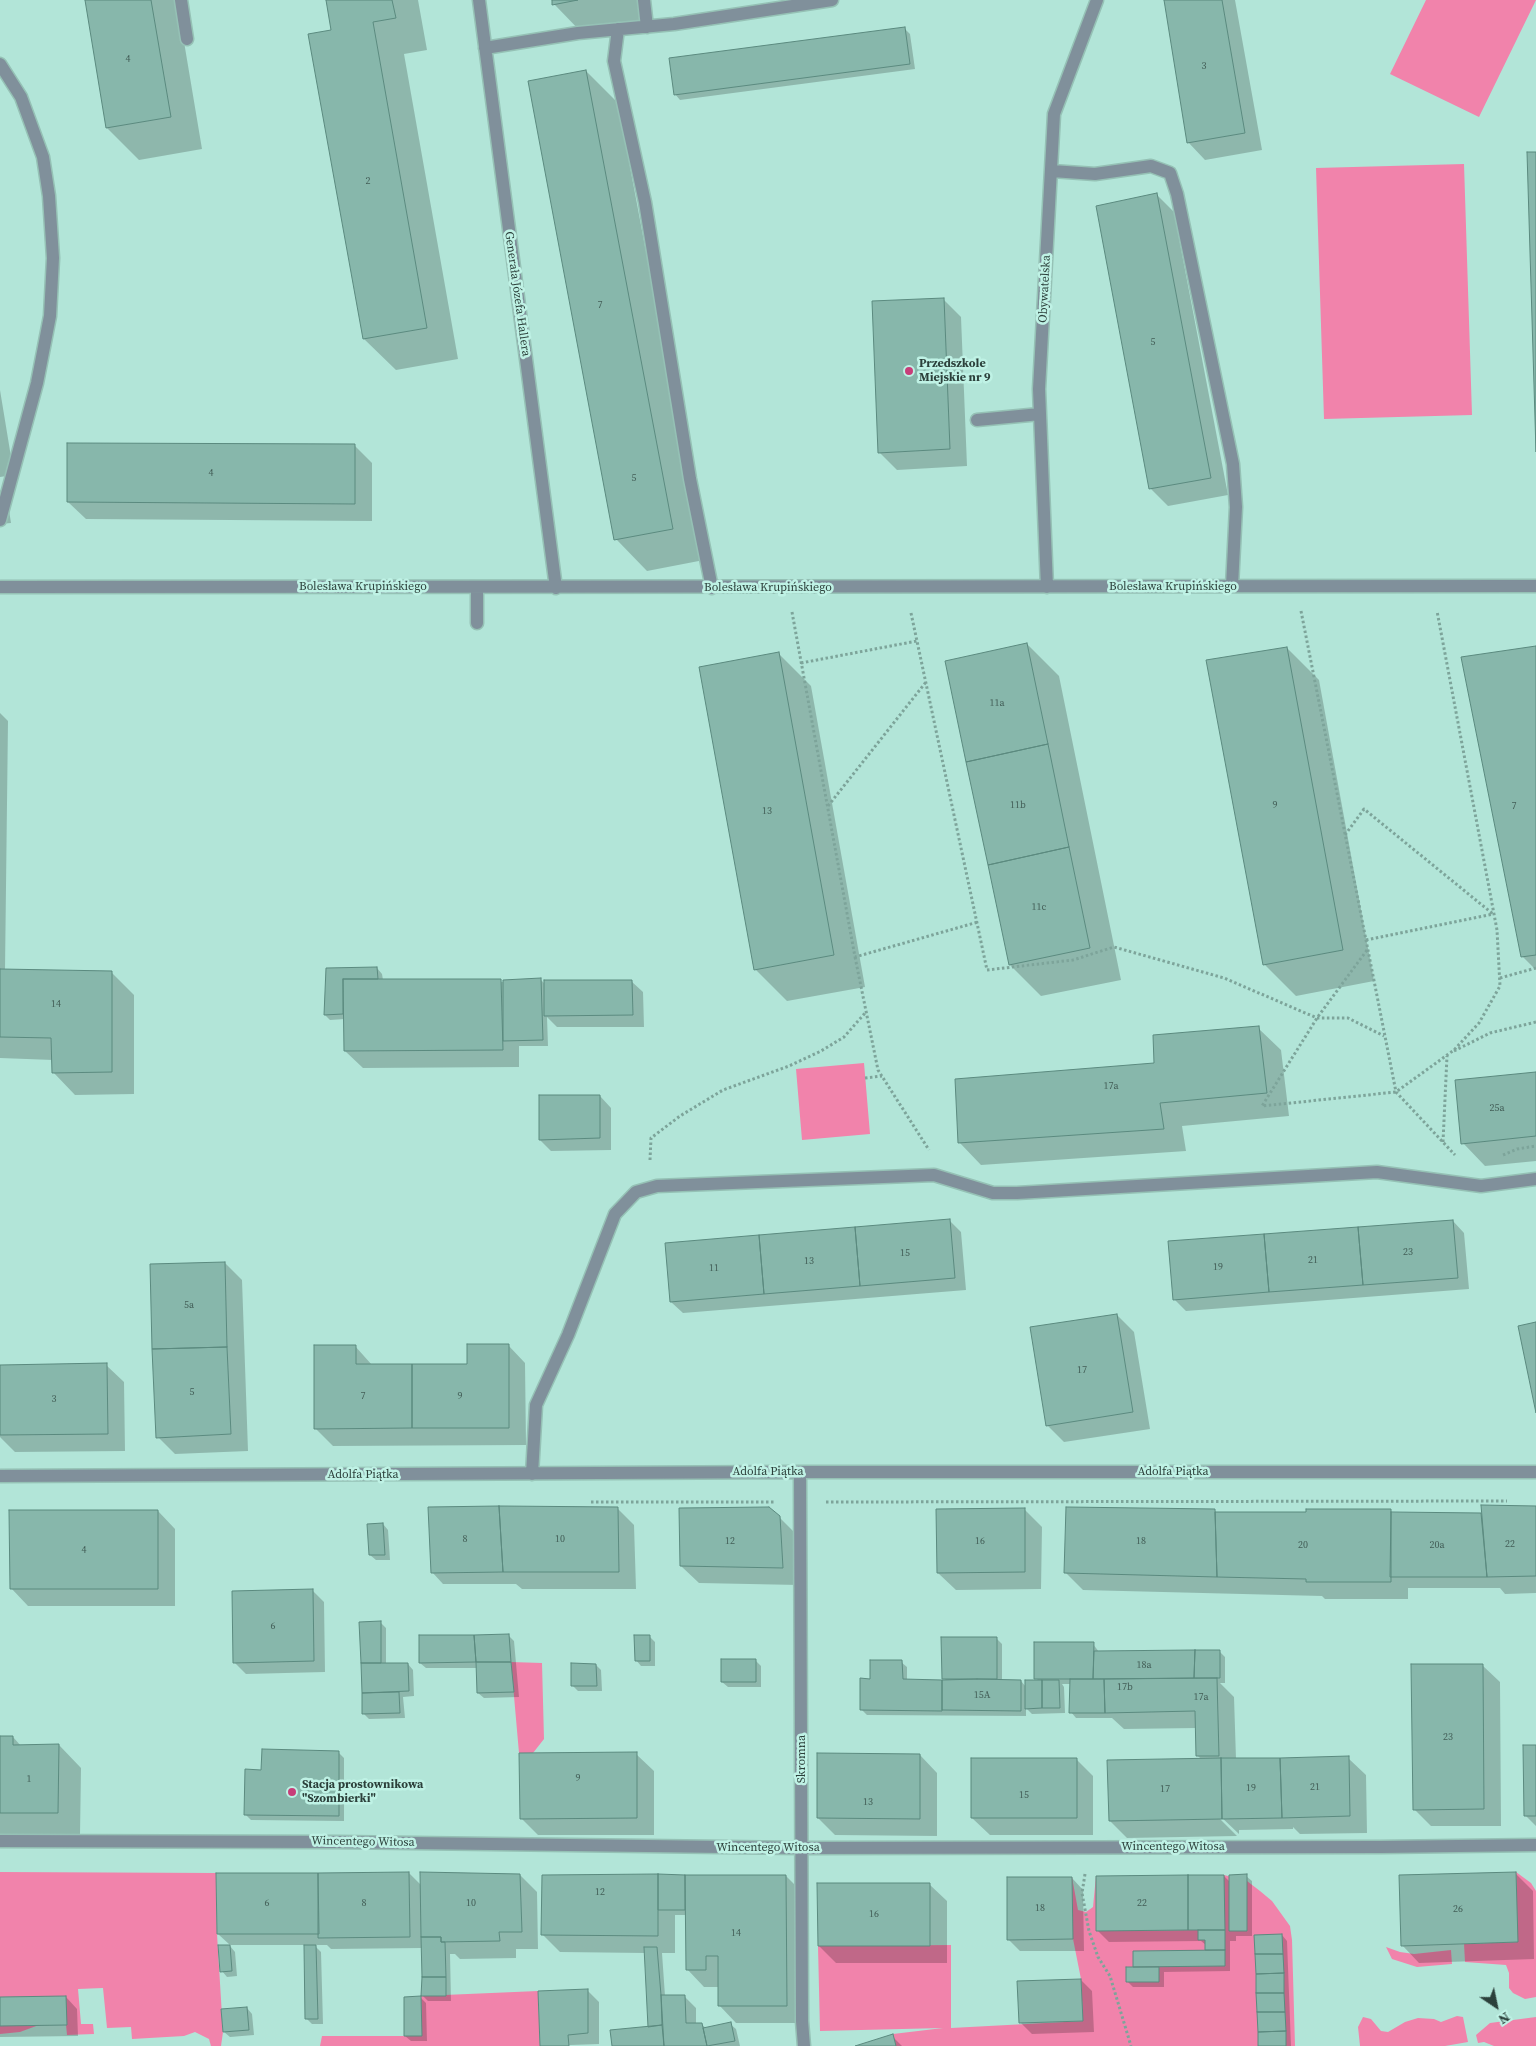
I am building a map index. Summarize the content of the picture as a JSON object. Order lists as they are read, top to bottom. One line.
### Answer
{"streets":{"street":["Obywatelska","Generała Józefa Hallera","Bolesława Krupińskiego","Adolfa Piątka","Skromna","Wincentego Witosa"]},"crossings":[["Obywatelska","Bolesława Krupińskiego"],["Generała Józefa Hallera","Bolesława Krupińskiego"],["Adolfa Piątka","Skromna"],["Skromna","Wincentego Witosa"]],"places":["Przedszkole Miejskie nr 9","Stacja prostownikowa \"Szombierki\""],"house_numbers":["4","3","2","7","5","4","5","11a","11b","9","7","13","11c","14","17a","25a","23","15","21","13","19","11","5a","17","5","7","9","3","8","10","12","16","18","22","20","20a","4","6","18a","17b","15A","17a","23","9","1","21","19","17","15","13","12","6","8","10","22","18","26","16","14"],"north":"bottom right"}
